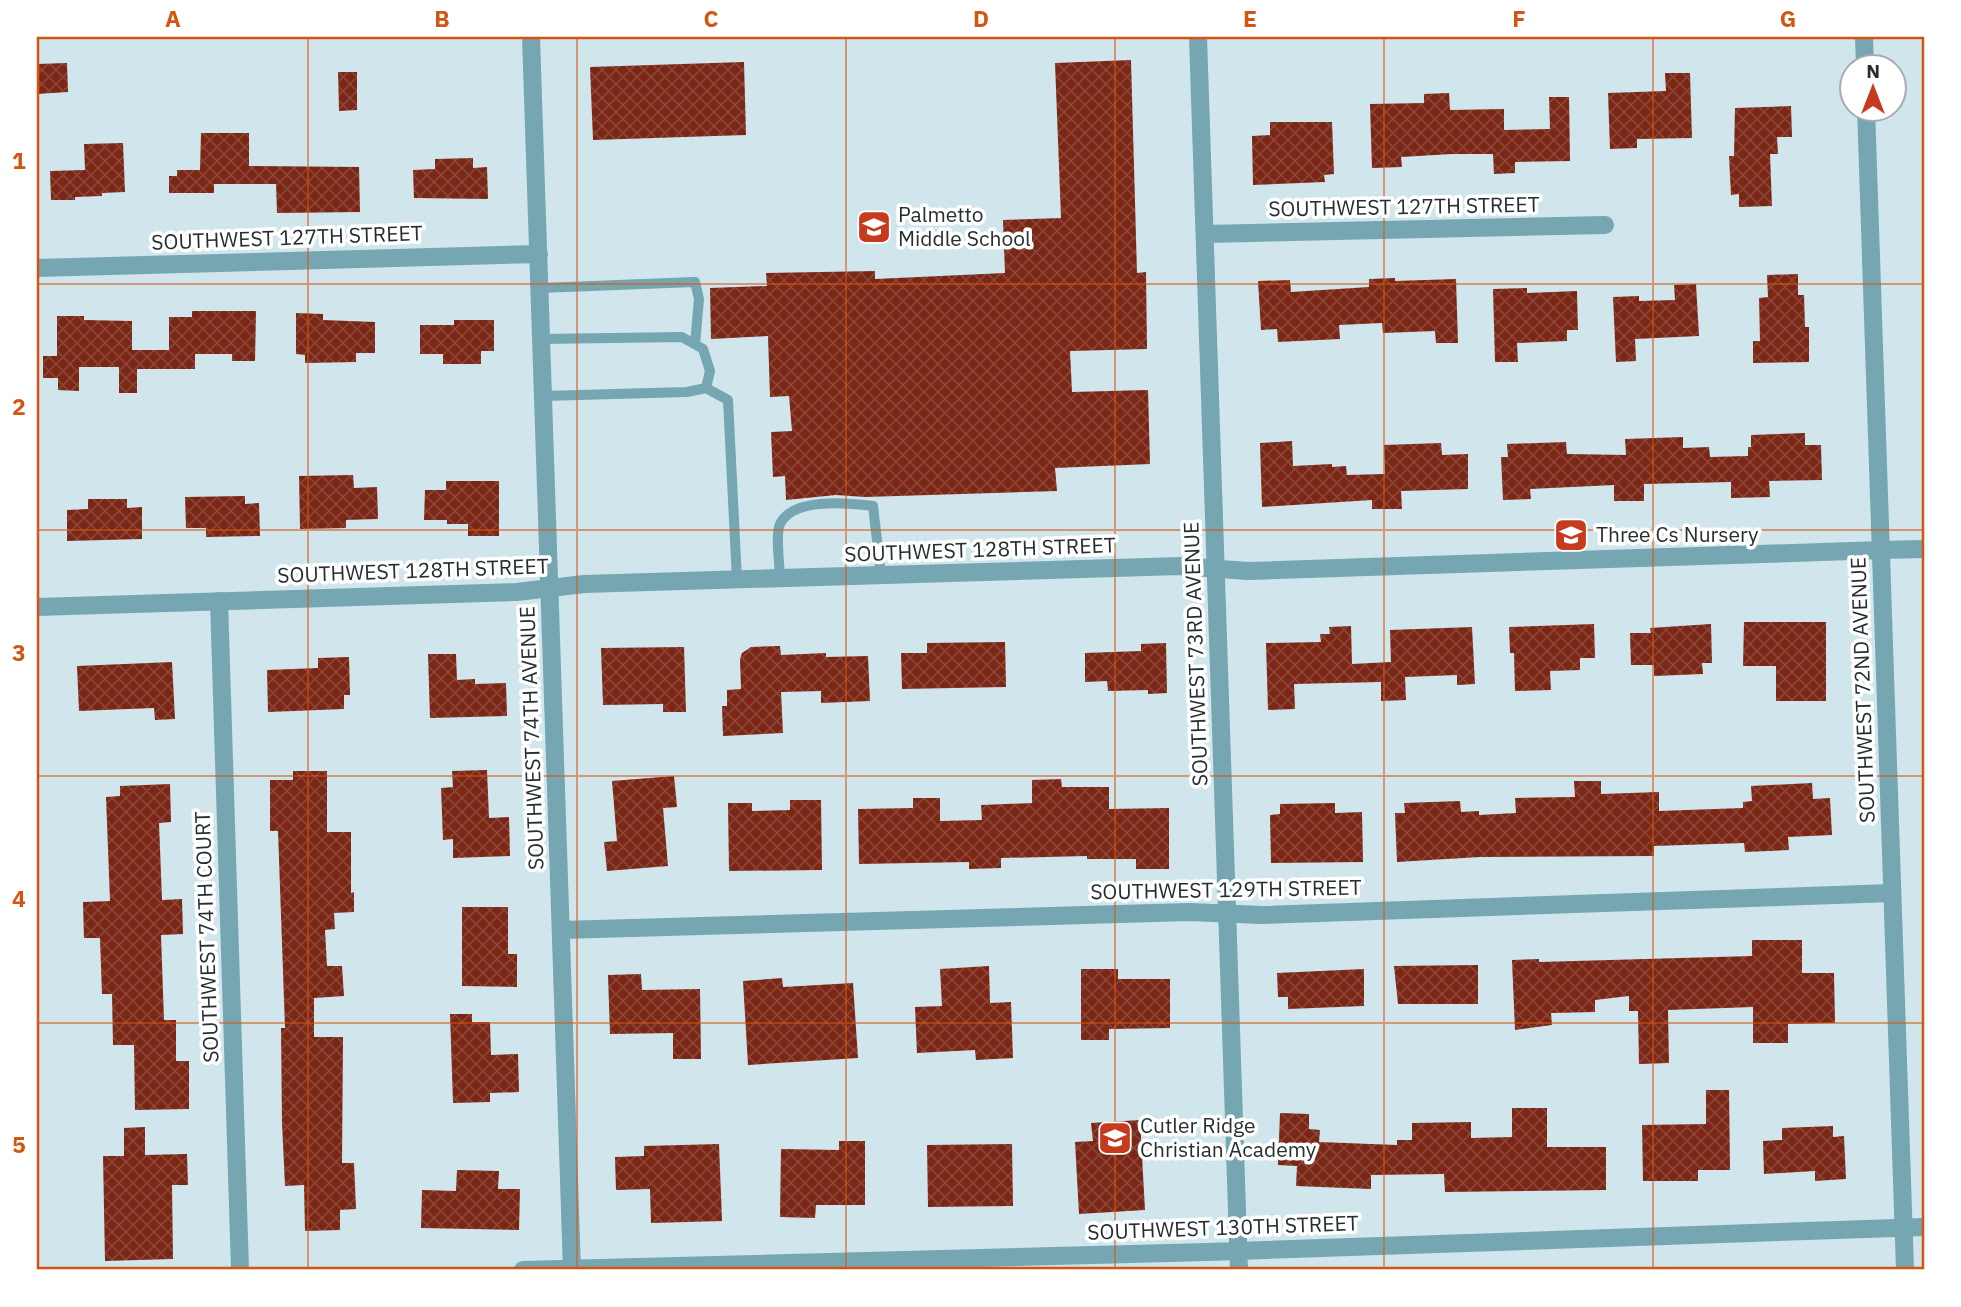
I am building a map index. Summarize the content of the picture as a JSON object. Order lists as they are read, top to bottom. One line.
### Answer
{"streets":{"street":["SOUTHWEST 127TH STREET","SOUTHWEST 128TH STREET","SOUTHWEST 73RD AVENUE","SOUTHWEST 72ND AVENUE","SOUTHWEST 74TH AVENUE","SOUTHWEST 129TH STREET","SOUTHWEST 74TH COURT","SOUTHWEST 130TH STREET"]},"crossings":[["SOUTHWEST 127TH STREET","SOUTHWEST 73RD AVENUE"],["SOUTHWEST 127TH STREET","SOUTHWEST 74TH AVENUE"],["SOUTHWEST 128TH STREET","SOUTHWEST 73RD AVENUE"],["SOUTHWEST 128TH STREET","SOUTHWEST 72ND AVENUE"],["SOUTHWEST 128TH STREET","SOUTHWEST 74TH AVENUE"],["SOUTHWEST 128TH STREET","SOUTHWEST 74TH COURT"],["SOUTHWEST 73RD AVENUE","SOUTHWEST 129TH STREET"],["SOUTHWEST 73RD AVENUE","SOUTHWEST 130TH STREET"],["SOUTHWEST 72ND AVENUE","SOUTHWEST 129TH STREET"],["SOUTHWEST 72ND AVENUE","SOUTHWEST 130TH STREET"],["SOUTHWEST 74TH AVENUE","SOUTHWEST 129TH STREET"],["SOUTHWEST 74TH AVENUE","SOUTHWEST 130TH STREET"]],"places":{"school or university":["Palmetto Middle School","Three Cs Nursery","Cutler Ridge Christian Academy"]},"north":"top","grid":{"columns":["A","B","C","D","E","F","G"],"rows":["1","2","3","4","5"]}}
